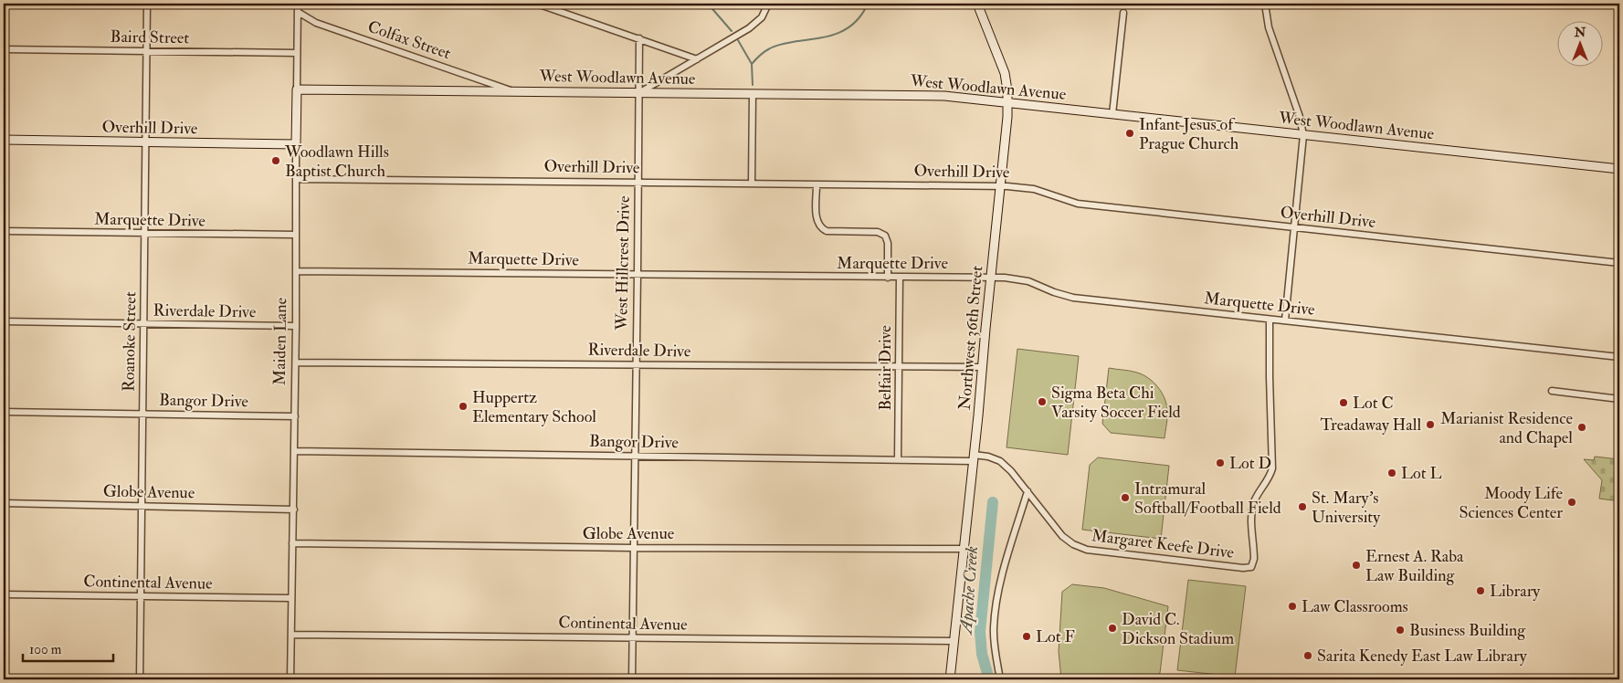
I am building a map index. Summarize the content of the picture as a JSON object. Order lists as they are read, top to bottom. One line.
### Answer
{"streets":{"street":["Baird Street","Colfax Street","West Woodlawn Avenue","Overhill Drive","Marquette Drive","West Hillcrest Drive","Riverdale Drive","Northwest 36th Street","Roanoke Street","Maiden Lane","Belfair Drive","Bangor Drive","Globe Avenue","Margaret Keefe Drive","Continental Avenue"]},"crossings":[["Baird Street","Roanoke Street"],["Baird Street","Maiden Lane"],["Colfax Street","West Woodlawn Avenue"],["Colfax Street","Maiden Lane"],["West Woodlawn Avenue","West Hillcrest Drive"],["West Woodlawn Avenue","Northwest 36th Street"],["West Woodlawn Avenue","Maiden Lane"],["Overhill Drive","West Hillcrest Drive"],["Overhill Drive","Northwest 36th Street"],["Overhill Drive","Roanoke Street"],["Overhill Drive","Maiden Lane"],["Marquette Drive","West Hillcrest Drive"],["Marquette Drive","Northwest 36th Street"],["Marquette Drive","Roanoke Street"],["Marquette Drive","Maiden Lane"],["Marquette Drive","Belfair Drive"],["Marquette Drive","Margaret Keefe Drive"],["West Hillcrest Drive","Riverdale Drive"],["West Hillcrest Drive","Bangor Drive"],["West Hillcrest Drive","Globe Avenue"],["West Hillcrest Drive","Continental Avenue"],["Riverdale Drive","Northwest 36th Street"],["Riverdale Drive","Roanoke Street"],["Riverdale Drive","Maiden Lane"],["Riverdale Drive","Belfair Drive"],["Northwest 36th Street","Bangor Drive"],["Northwest 36th Street","Globe Avenue"],["Northwest 36th Street","Margaret Keefe Drive"],["Northwest 36th Street","Continental Avenue"],["Roanoke Street","Bangor Drive"],["Roanoke Street","Globe Avenue"],["Roanoke Street","Continental Avenue"],["Maiden Lane","Bangor Drive"],["Maiden Lane","Globe Avenue"],["Maiden Lane","Continental Avenue"],["Belfair Drive","Bangor Drive"],["Bangor Drive","Margaret Keefe Drive"]],"water":["Apache Creek"],"places":["Infant Jesus of Prague Church","Woodlawn Hills Baptist Church","Sigma Beta Chi Varsity Soccer Field","Lot C","Huppertz Elementary School","Treadaway Hall","Marianist Residence and Chapel","Lot D","Lot L","Intramural Softball/Football Field","Moody Life Sciences Center","St. Mary's University","Ernest A. Raba Law Building","Library","Law Classrooms","David C. Dickson Stadium","Business Building","Lot F","Sarita Kenedy East Law Library"],"scale_bar":"100 m","north":"top"}
